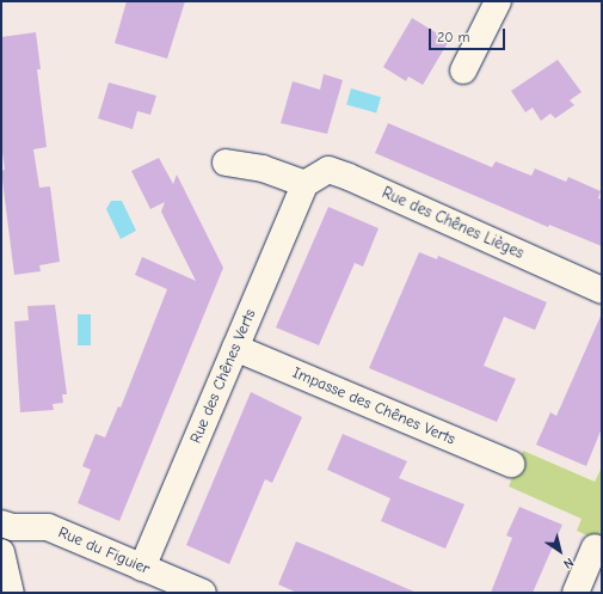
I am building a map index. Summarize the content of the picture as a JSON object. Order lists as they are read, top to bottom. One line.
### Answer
{"streets":{"street":["Rue des Chênes Lièges","Rue des Chênes Verts","Impasse des Chênes Verts","Rue du Figuier"]},"crossings":[["Rue des Chênes Lièges","Rue des Chênes Verts"],["Rue des Chênes Verts","Impasse des Chênes Verts"],["Rue des Chênes Verts","Rue du Figuier"]],"scale_bar":"20 m","north":"bottom right"}
